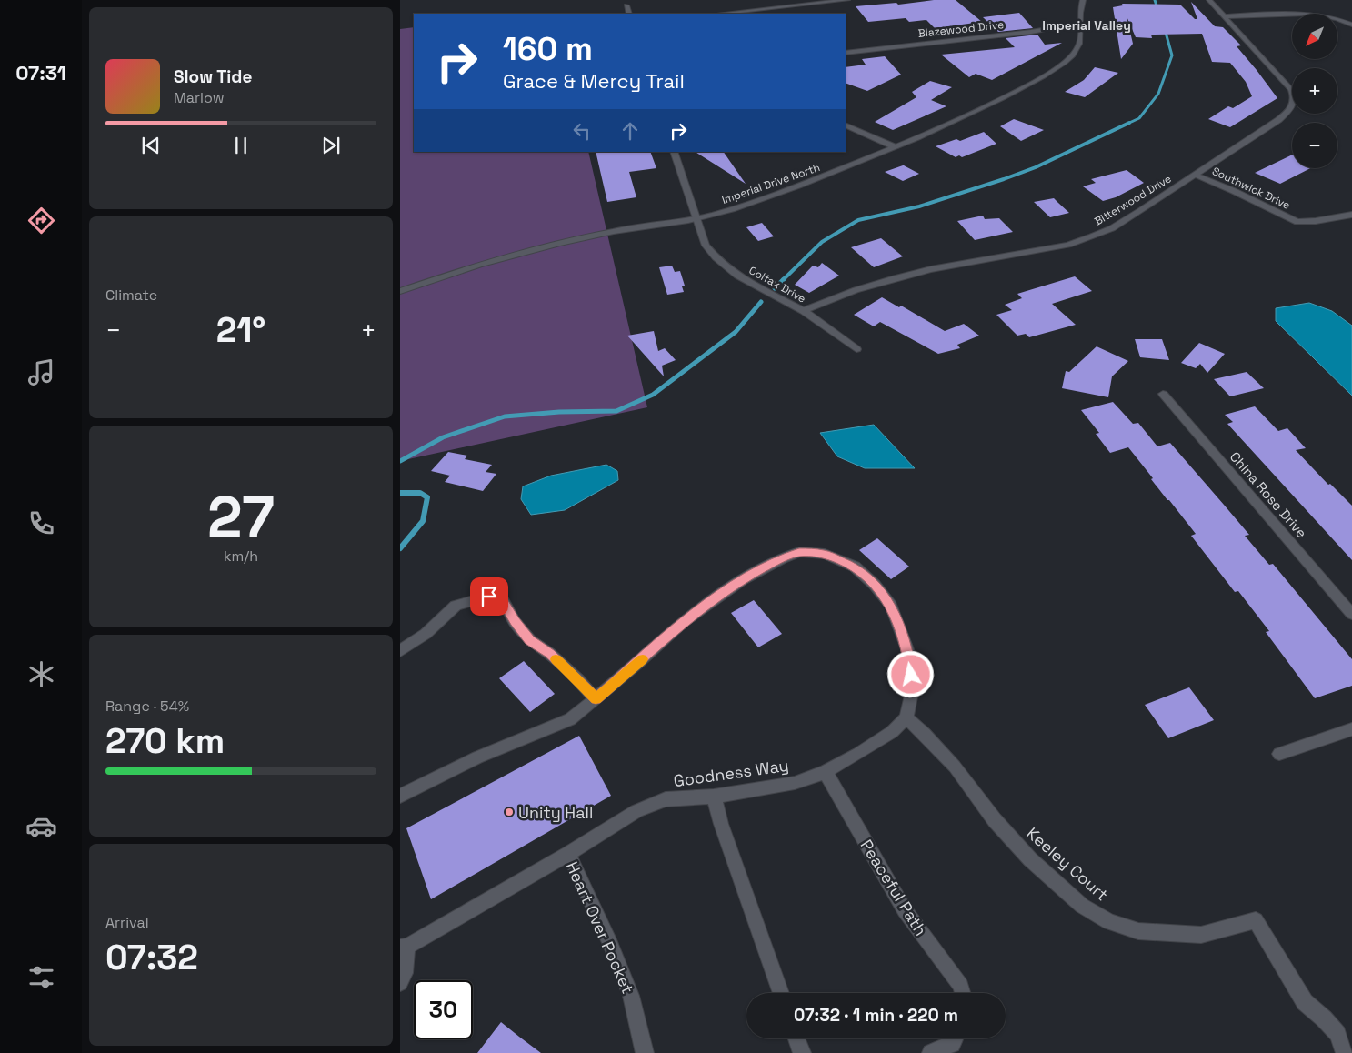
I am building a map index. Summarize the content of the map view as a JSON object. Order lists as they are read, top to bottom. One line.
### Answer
{"streets":{"street":["Blazewood Drive","Imperial Drive North","Southwick Drive","Bitterwood Drive","Colfax Drive","China Rose Drive","Goodness Way","Keeley Court","Peaceful Path","Heart Over Pocket"]},"crossings":[["Blazewood Drive","Imperial Drive North"],["Imperial Drive North","Colfax Drive"],["Southwick Drive","Bitterwood Drive"],["Bitterwood Drive","Colfax Drive"],["Goodness Way","Keeley Court"],["Goodness Way","Peaceful Path"],["Goodness Way","Heart Over Pocket"]],"districts":["Imperial Valley"],"places":["Unity Hall"],"north":"bottom left","page":{"tabs":"07:31","map_buttons":["+","−"],"turn":["160 m","Grace & Mercy Trail"],"song":["Slow Tide","Marlow"],"tile":["Climate",["27","km/h"],["Range · 54%","270 km"],["Arrival","07:32"]],"heat":["−","21°","+"],"limit":"30","trip":"07:32 · 1 min · 220 m"}}
